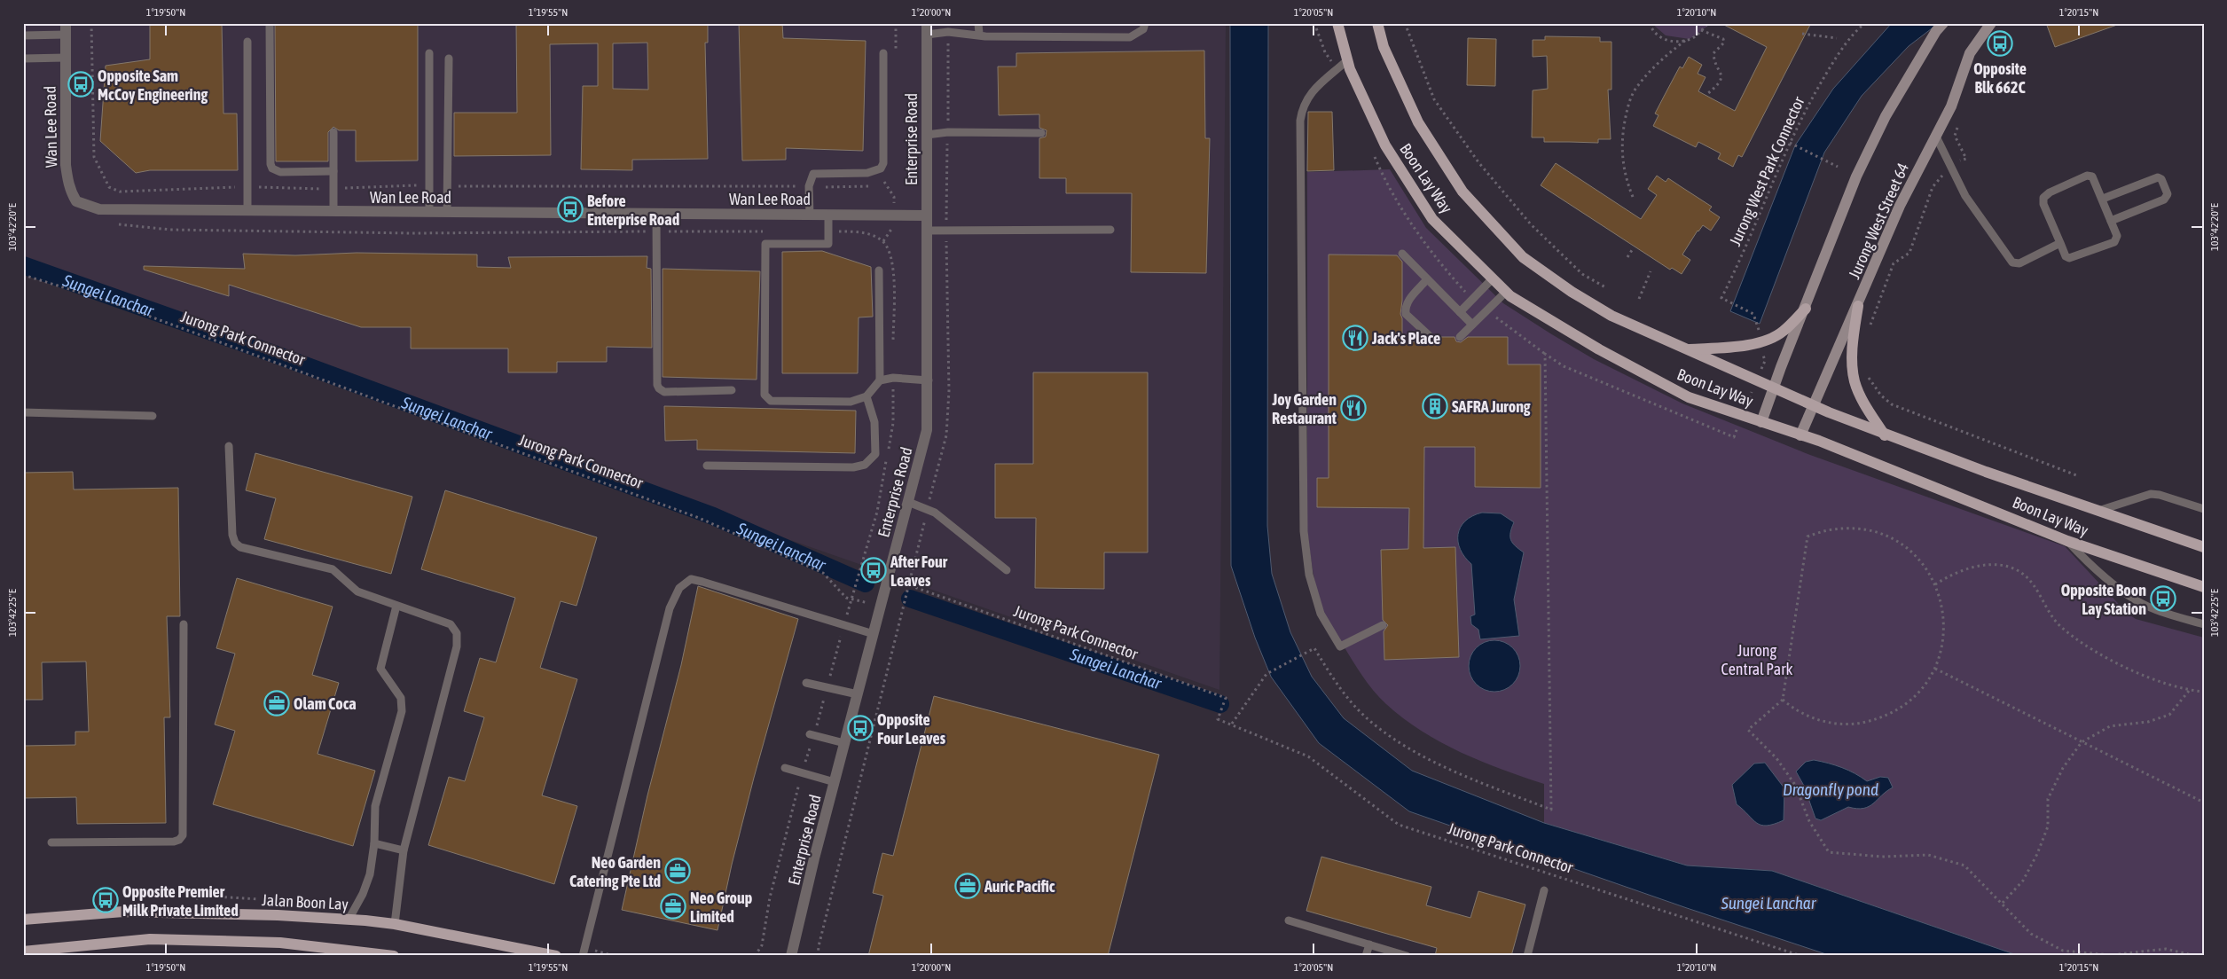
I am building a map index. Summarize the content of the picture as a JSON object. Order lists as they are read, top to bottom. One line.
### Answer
{"streets":{"main road":["Boon Lay Way","Jalan Boon Lay"],"street":["Wan Lee Road","Enterprise Road","Jurong West Street 64"],"path":["Jurong West Park Connector","Jurong Park Connector"]},"crossings":[["Wan Lee Road","Enterprise Road"],["Boon Lay Way","Jurong West Street 64"]],"water":["Sungei Lanchar","Dragonfly pond"],"parks":["Jurong Central Park"],"places":{"bus stop":["Opposite Blk 662C","Opposite Sam McCoy Engineering","Before Enterprise Road","After Four Leaves","Opposite Boon Lay Station","Opposite Four Leaves","Opposite Premier Milk Private Limited"],"restaurant":["Jack's Place","Joy Garden Restaurant"],"building":["SAFRA Jurong"],"office":["Olam Coca","Neo Garden Catering Pte Ltd","Auric Pacific","Neo Group Limited"]},"coordinates":["1°19'50\"N","1°19'55\"N","1°20'00\"N","1°20'05\"N","1°20'10\"N","1°20'15\"N","103°42'20\"E","103°42'25\"E"]}
